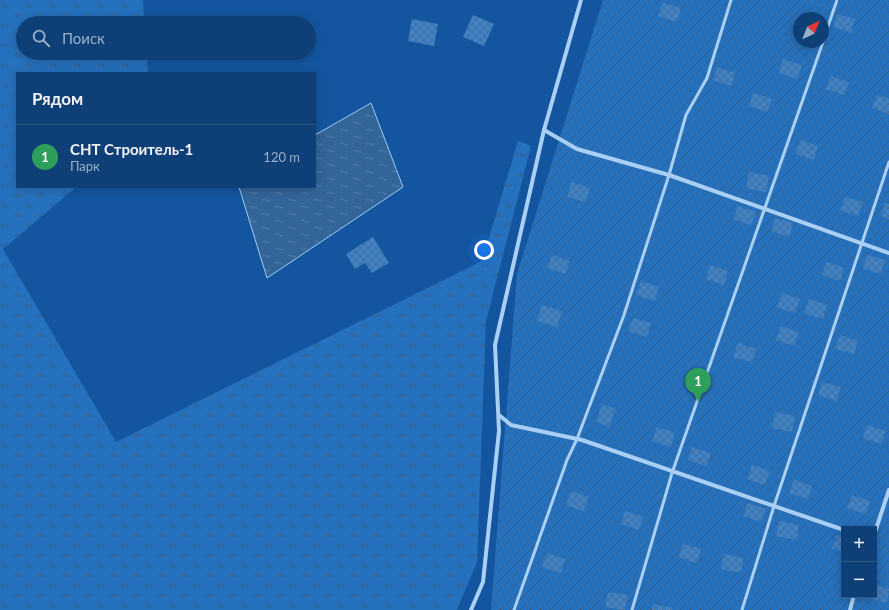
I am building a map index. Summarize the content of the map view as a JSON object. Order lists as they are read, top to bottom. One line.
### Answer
{"north":"top right","page":{"search":"Поиск","heading":"Рядом","list":[{"mark":"1","name":"СНТ Строитель-1","note":"Парк","value":"120 m"}],"pins":"1","map_buttons":["+","−"]}}
